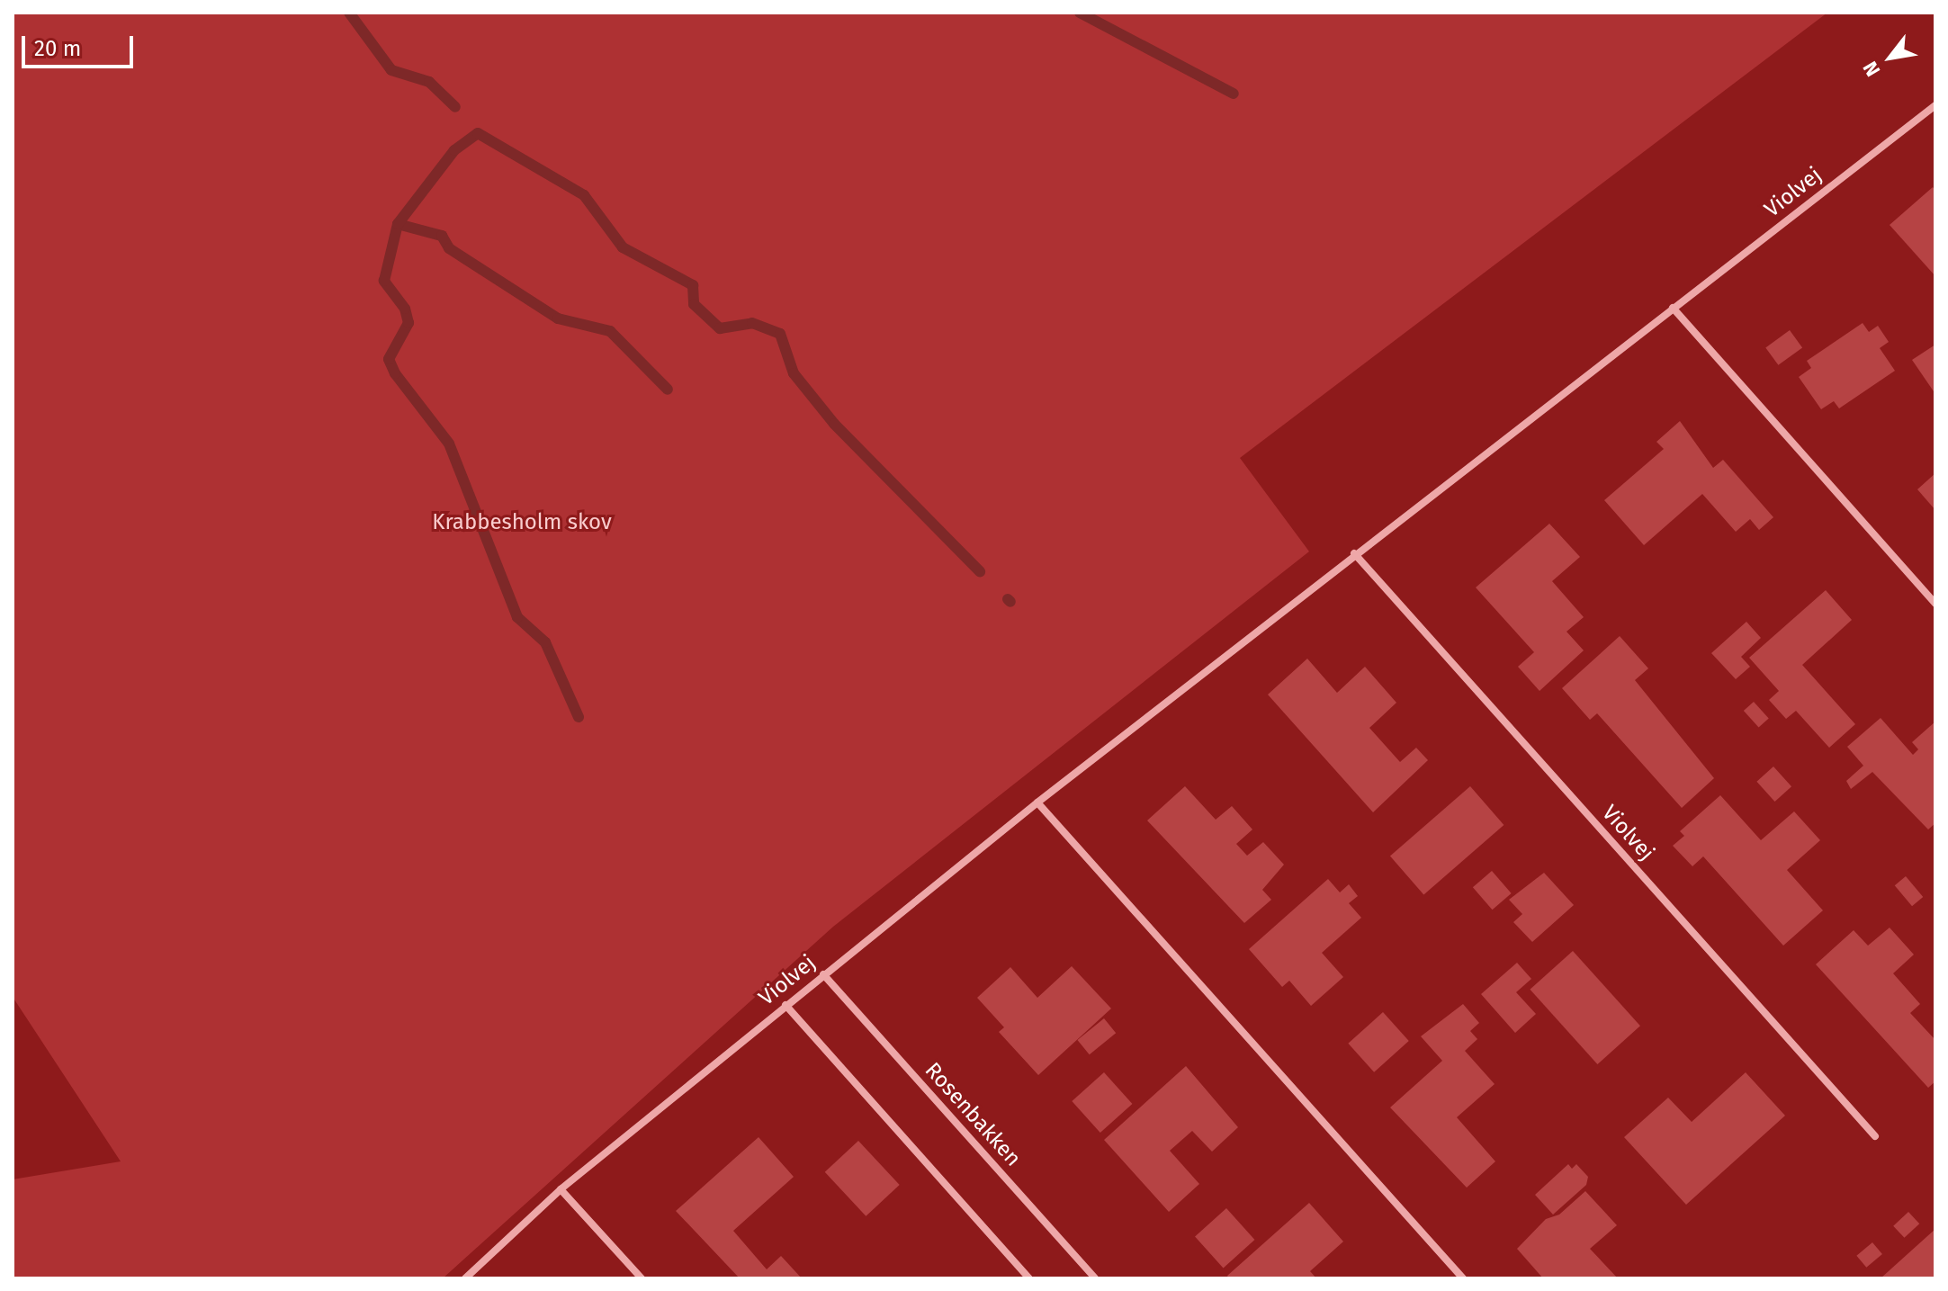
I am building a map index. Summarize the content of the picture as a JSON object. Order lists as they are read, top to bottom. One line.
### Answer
{"streets":{"street":["Violvej","Rosenbakken"]},"crossings":[["Violvej","Rosenbakken"]],"parks":["Krabbesholm skov"],"scale_bar":"20 m","north":"bottom left"}
